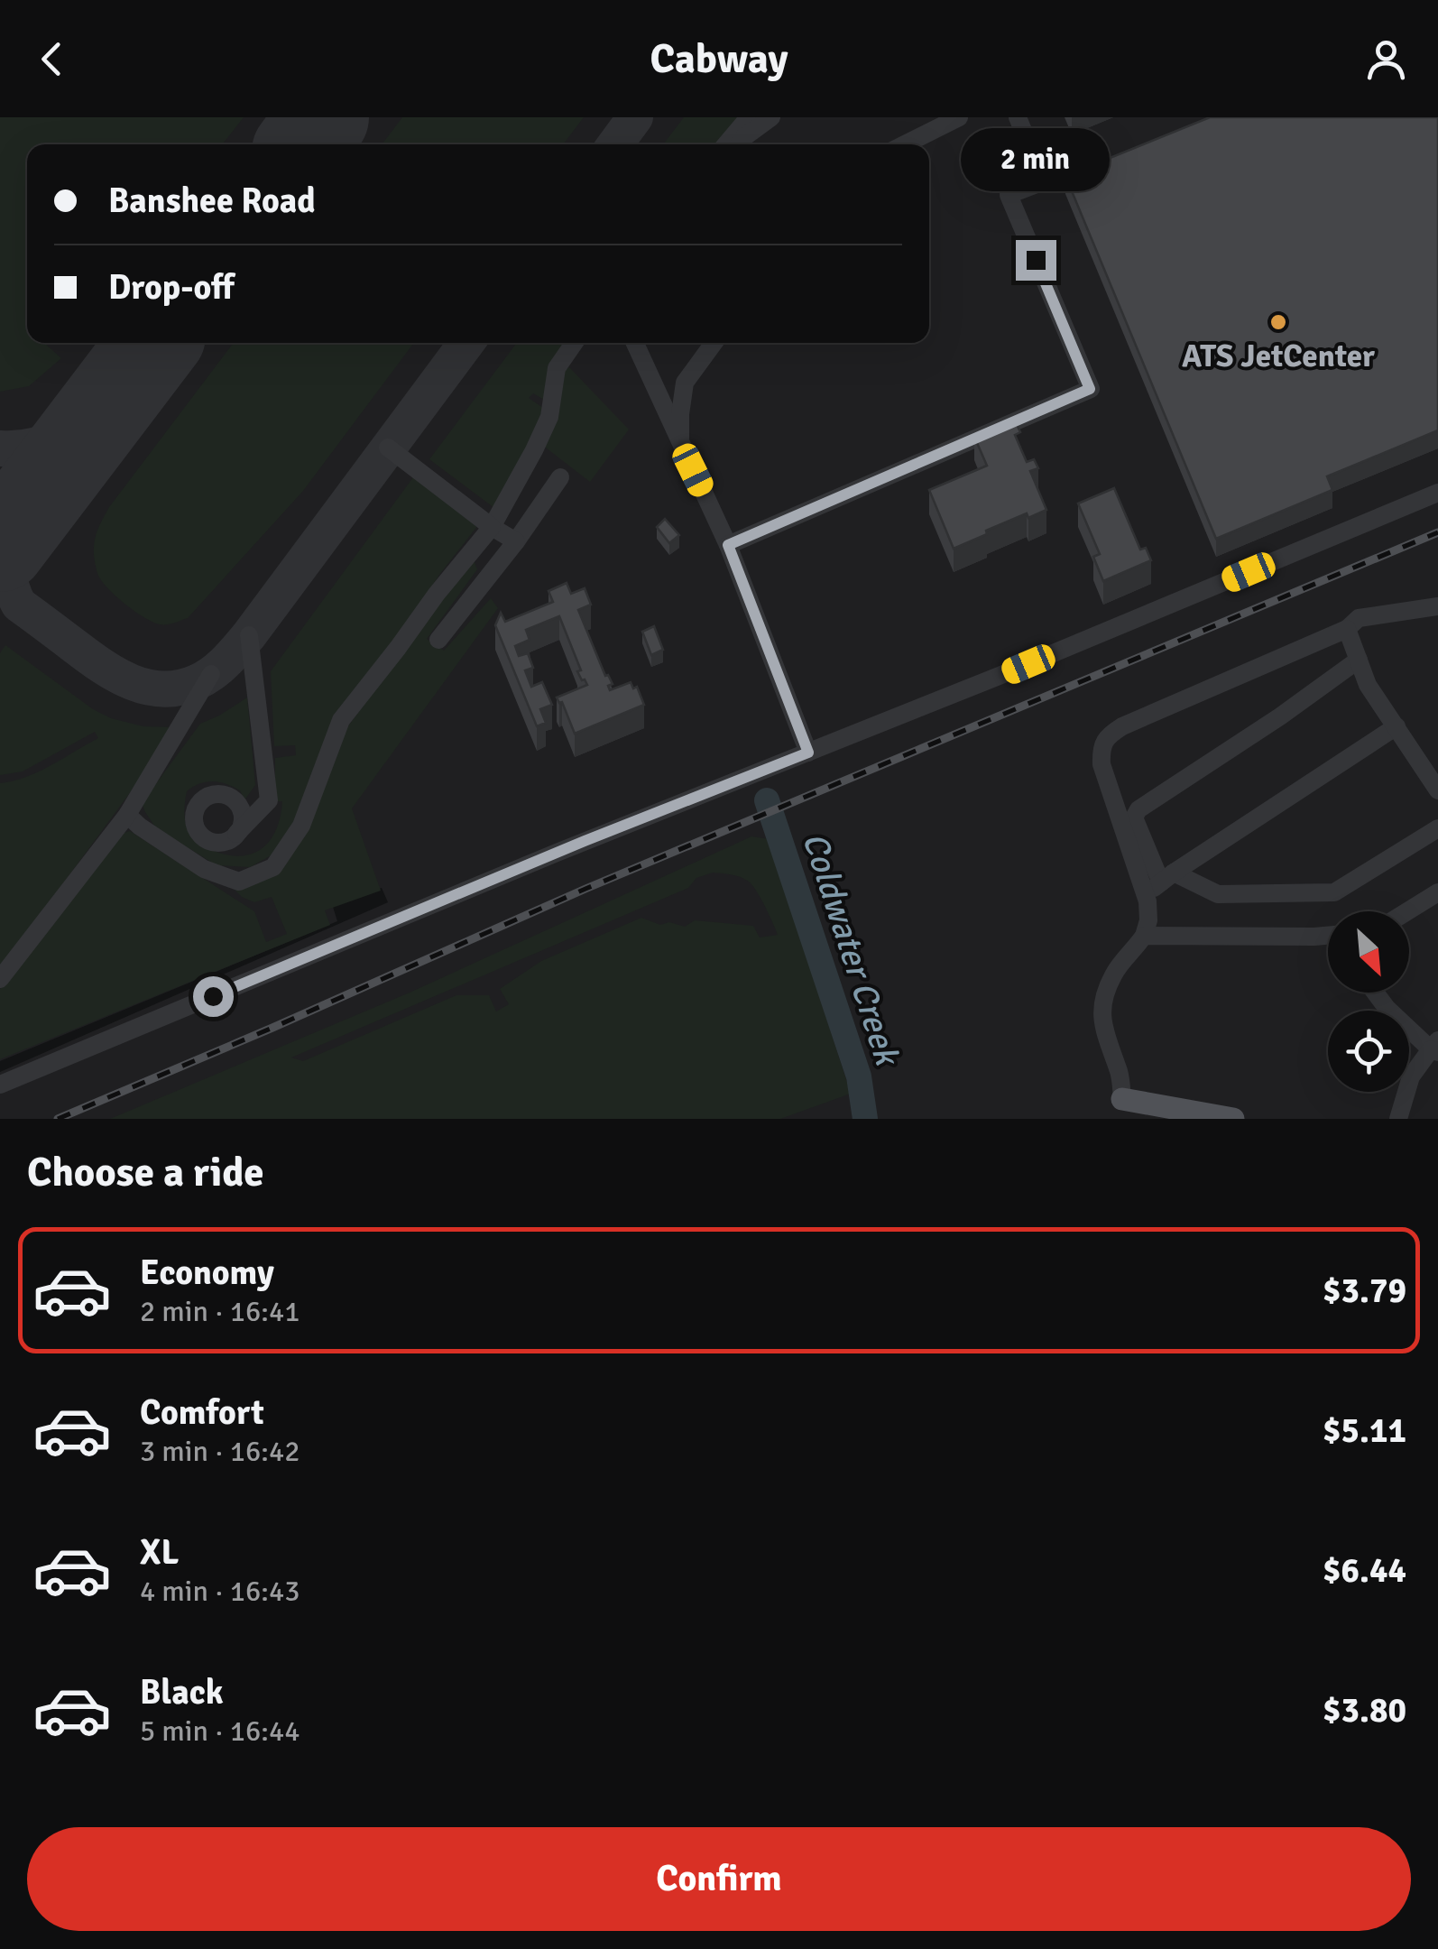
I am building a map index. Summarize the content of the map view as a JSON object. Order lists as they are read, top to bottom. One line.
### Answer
{"water":["Coldwater Creek"],"places":["ATS JetCenter"],"north":"bottom right","page":{"header":"Cabway","bubble":"2 min","banner":["Banshee Road","Drop-off"],"heading":"Choose a ride","list":[{"name":"Economy","note":"2 min · 16:41","value":"$3.79"},{"name":"Comfort","note":"3 min · 16:42","value":"$5.11"},{"name":"XL","note":"4 min · 16:43","value":"$6.44"},{"name":"Black","note":"5 min · 16:44","value":"$3.80"}],"buttons":"Confirm"}}
